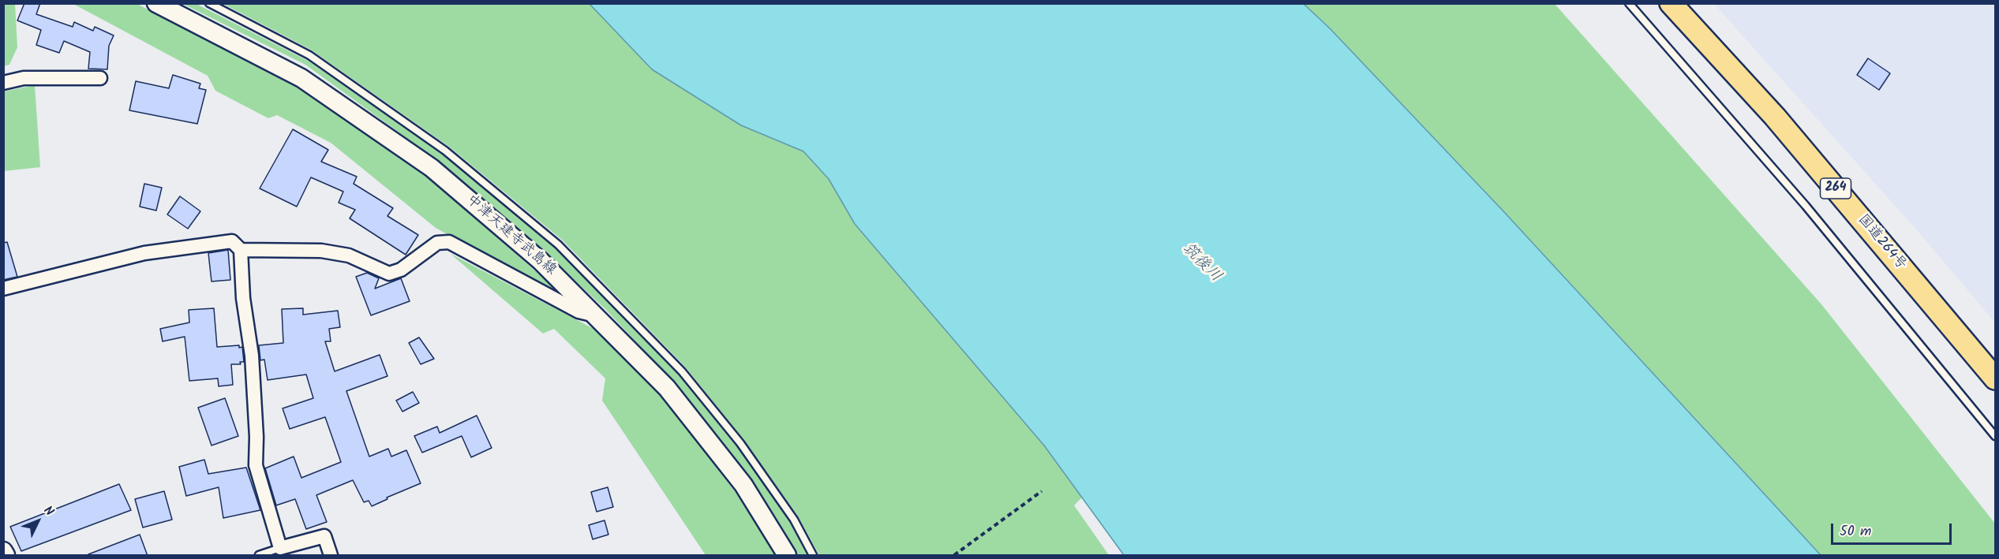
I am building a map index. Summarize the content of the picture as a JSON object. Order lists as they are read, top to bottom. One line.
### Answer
{"streets":{"highway":["264","国道264号"],"main road":["中津天建寺武島線"]},"water":["筑後川"],"scale_bar":"50 m","north":"top right"}
